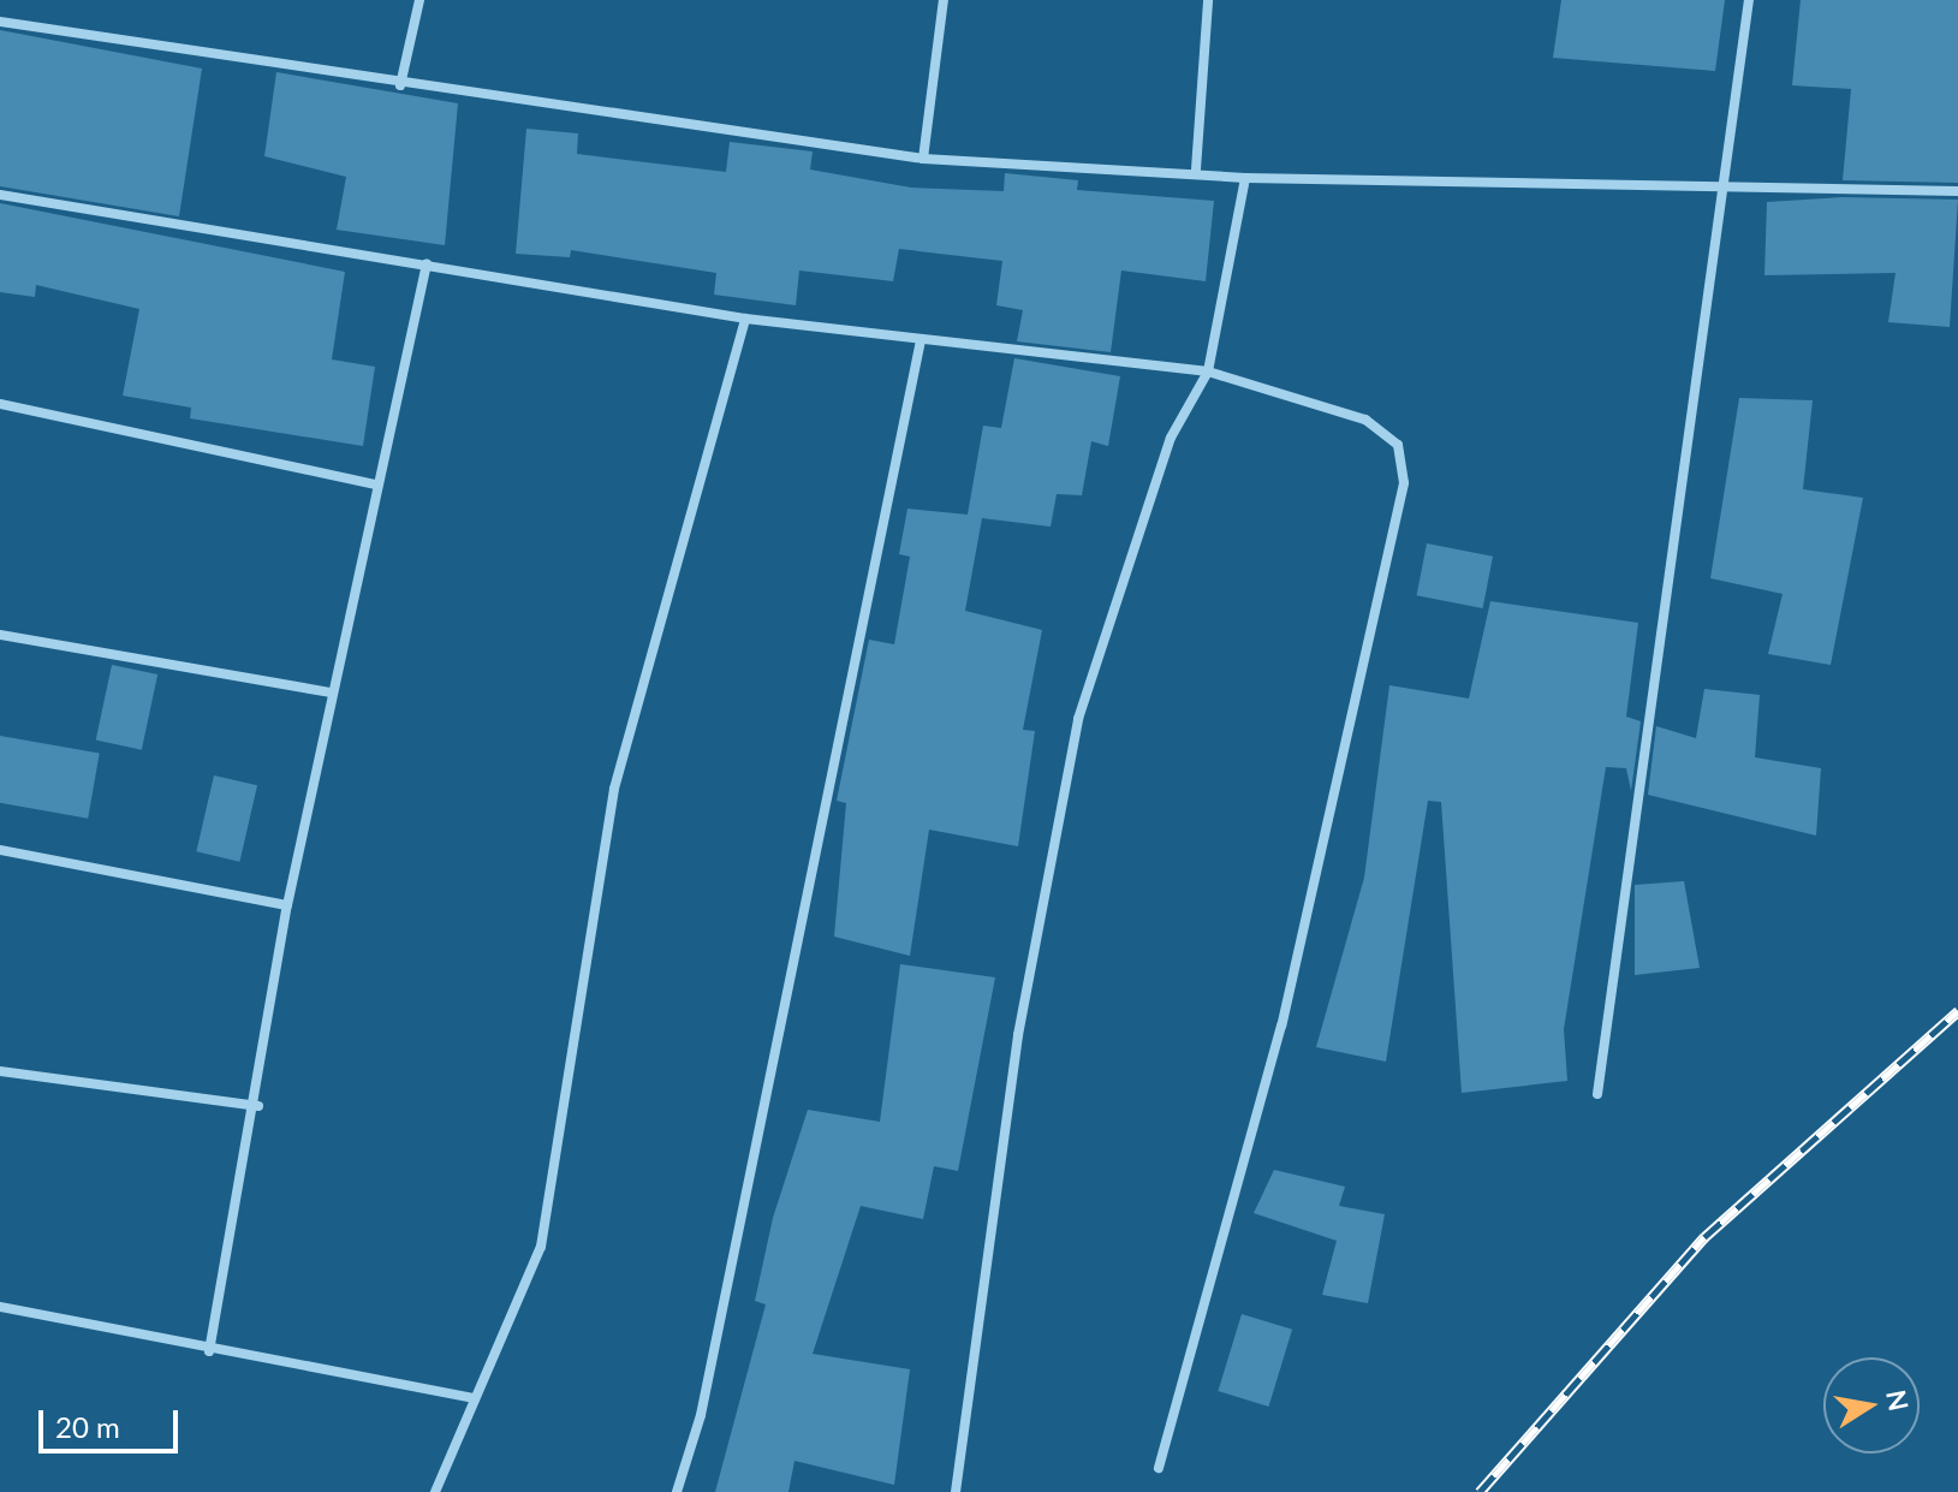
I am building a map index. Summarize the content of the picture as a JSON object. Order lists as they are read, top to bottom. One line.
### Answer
{"scale_bar":"20 m","north":"right"}
